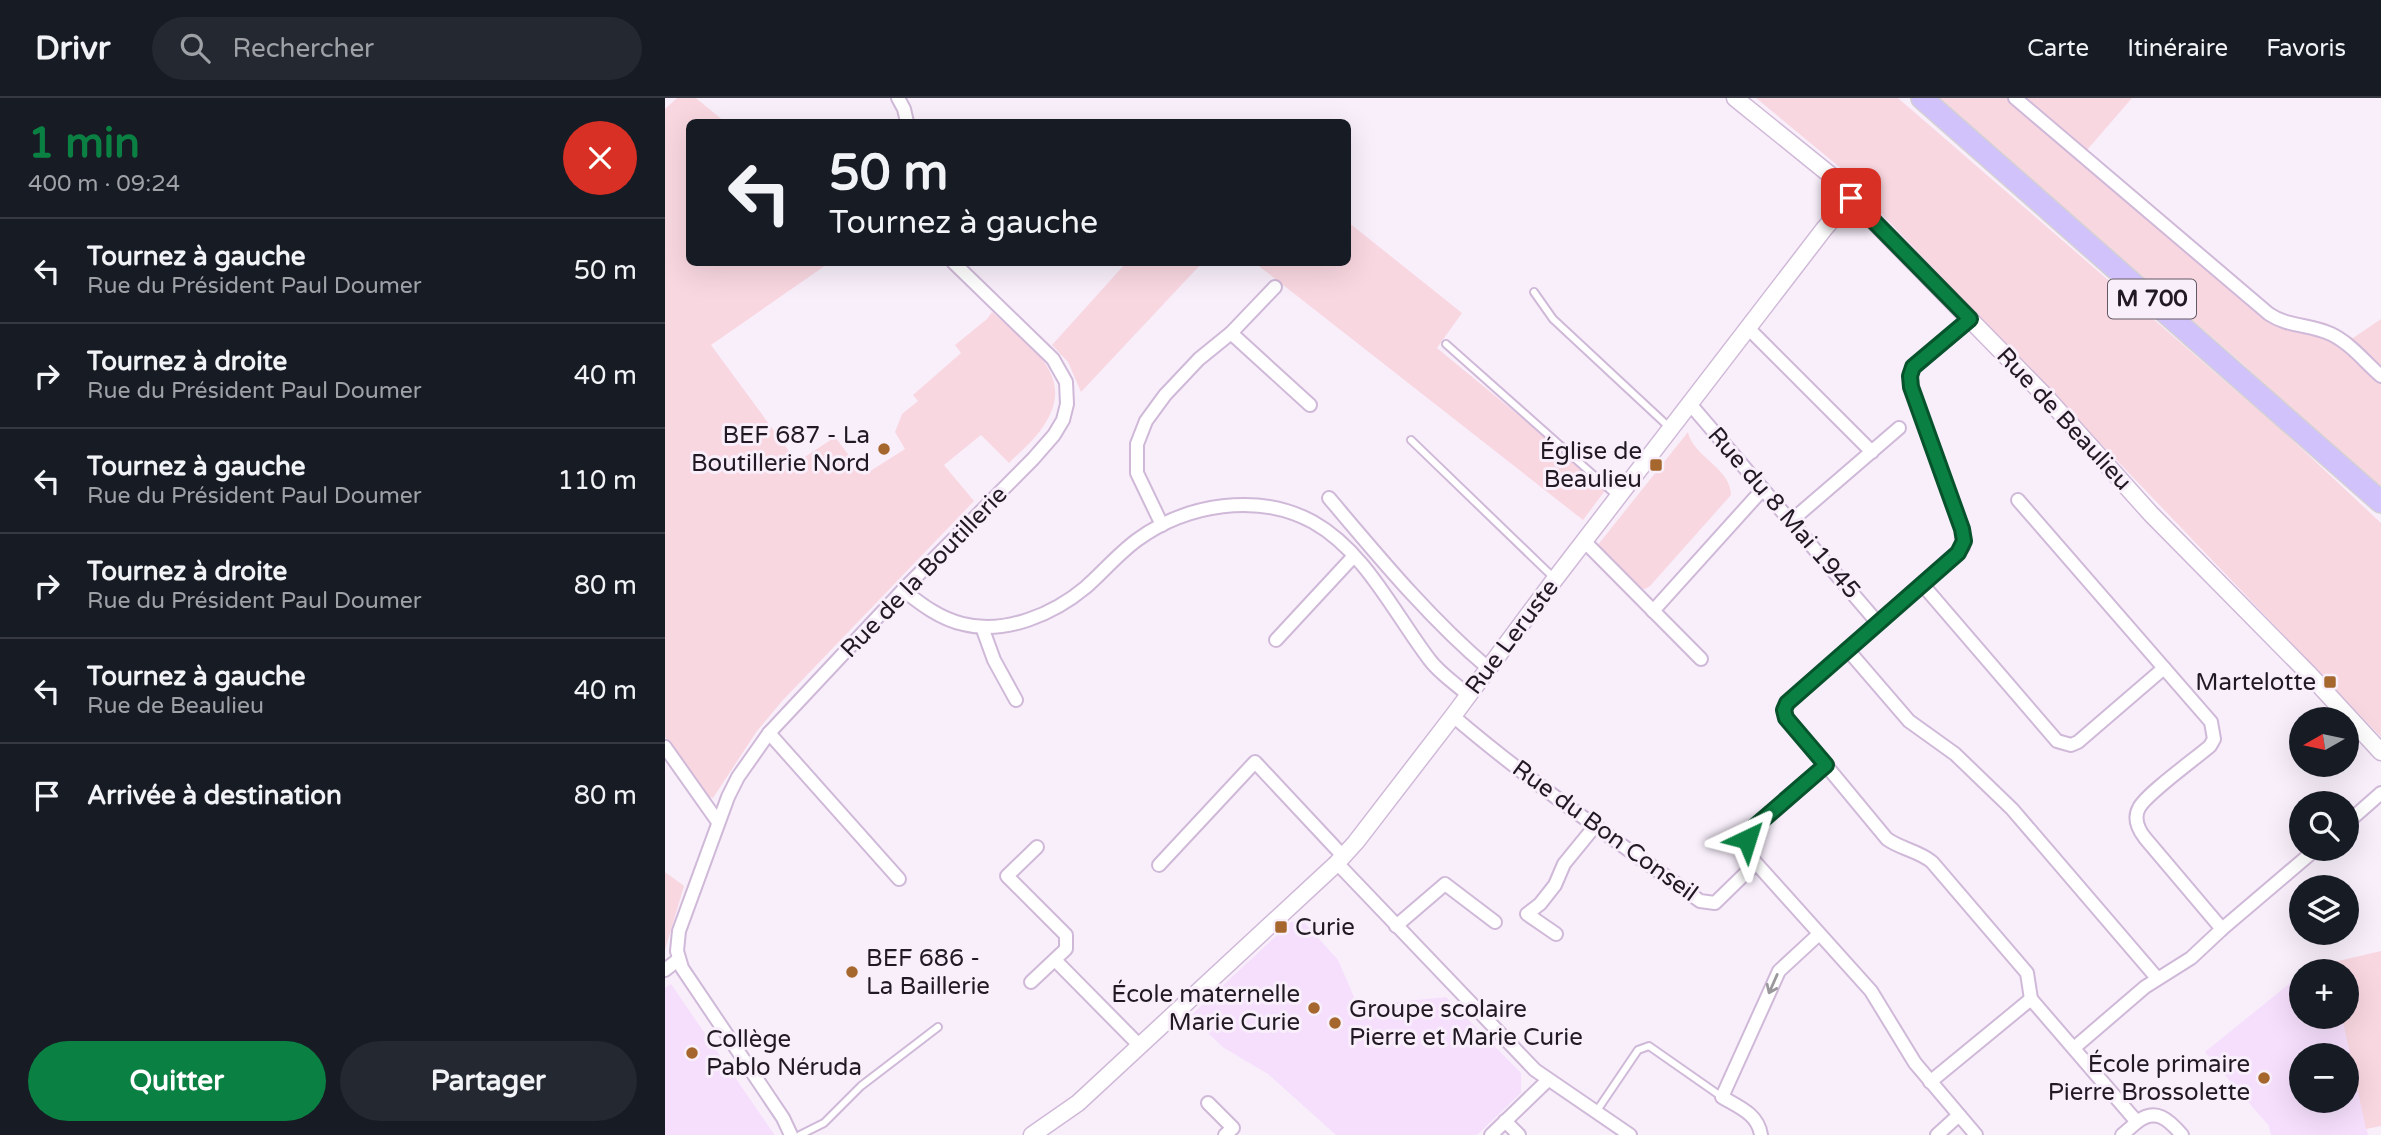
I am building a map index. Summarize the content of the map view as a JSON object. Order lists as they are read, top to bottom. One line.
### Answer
{"streets":{"highway":["M 700"],"street":["Rue de Beaulieu","Rue du 8 Mai 1945","Rue de la Boutillerie","Rue Leruste","Rue du Bon Conseil"]},"crossings":[["Rue de Beaulieu","Rue Leruste"],["Rue du 8 Mai 1945","Rue Leruste"],["Rue Leruste","Rue du Bon Conseil"]],"places":{"other":["BEF 687 - La Boutillerie Nord","BEF 686 - La Baillerie","École maternelle Marie Curie","Groupe scolaire Pierre et Marie Curie","Collège Pablo Néruda","École primaire Pierre Brossolette"],"transit":["Église de Beaulieu","Martelotte","Curie"]},"north":"left","page":{"header":"Drivr","search":"Rechercher","nav":["Carte","Itinéraire","Favoris"],"heading":["1 min","400 m · 09:24"],"turn":["50 m","Tournez à gauche"],"list":[{"name":"Tournez à gauche","note":"Rue du Président Paul Doumer","value":"50 m"},{"name":"Tournez à droite","note":"Rue du Président Paul Doumer","value":"40 m"},{"name":"Tournez à gauche","note":"Rue du Président Paul Doumer","value":"110 m"},{"name":"Tournez à droite","note":"Rue du Président Paul Doumer","value":"80 m"},{"name":"Tournez à gauche","note":"Rue de Beaulieu","value":"40 m"},{"name":"Arrivée à destination","value":"80 m"}],"map_buttons":["+","−"],"buttons":["Quitter","Partager"]}}
